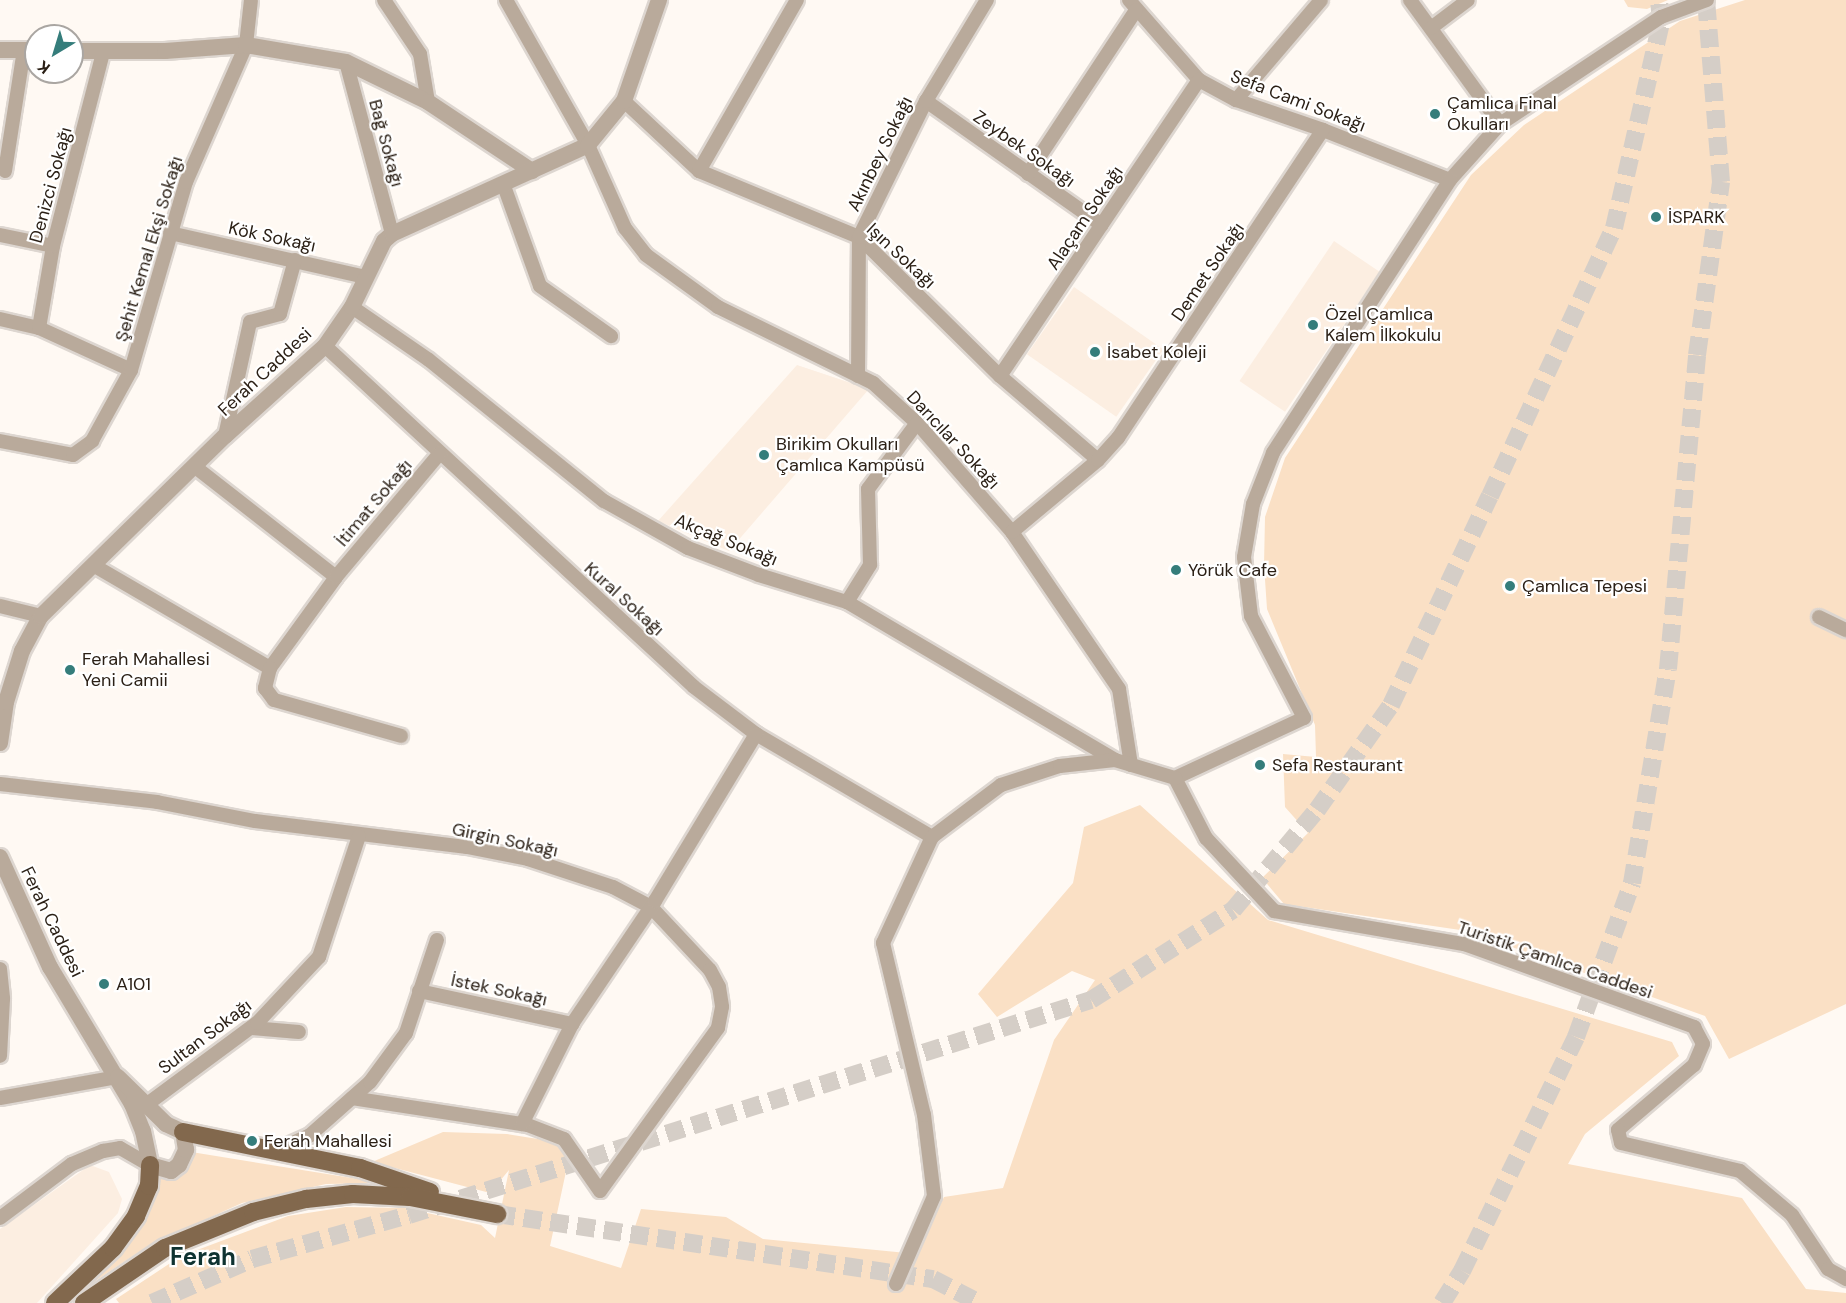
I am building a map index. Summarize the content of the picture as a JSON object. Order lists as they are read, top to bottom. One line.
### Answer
{"streets":{"street":["Sefa Cami Sokağı","Bağ Sokağı","Zeybek Sokağı","Akınbey Sokağı","Denizci Sokağı","Alaçam Sokağı","Kök Sokağı","Şehit Kemal Ekşi Sokağı","Işın Sokağı","Demet Sokağı","Ferah Caddesi","Darıcılar Sokağı","İtimat Sokağı","Akçağ Sokağı","Kural Sokağı","Girgin Sokağı","Turistik Çamlıca Caddesi","İstek Sokağı","Sultan Sokağı"]},"crossings":[["Sefa Cami Sokağı","Alaçam Sokağı"],["Sefa Cami Sokağı","Demet Sokağı"],["Bağ Sokağı","Ferah Caddesi"],["Zeybek Sokağı","Akınbey Sokağı"],["Zeybek Sokağı","Alaçam Sokağı"],["Akınbey Sokağı","Işın Sokağı"],["Akınbey Sokağı","Darıcılar Sokağı"],["Alaçam Sokağı","Işın Sokağı"],["Kök Sokağı","Şehit Kemal Ekşi Sokağı"],["Kök Sokağı","Ferah Caddesi"],["Işın Sokağı","Demet Sokağı"],["Demet Sokağı","Darıcılar Sokağı"],["Ferah Caddesi","Akçağ Sokağı"],["Ferah Caddesi","Kural Sokağı"],["İtimat Sokağı","Kural Sokağı"],["Girgin Sokağı","Sultan Sokağı"]],"districts":["Ferah"],"places":["Çamlıca Final Okulları","İSPARK","Özel Çamlıca Kalem İlkokulu","İsabet Koleji","Birikim Okulları Çamlıca Kampüsü","Yörük Cafe","Çamlıca Tepesi","Ferah Mahallesi Yeni Camii","Sefa Restaurant","A101","Ferah Mahallesi"],"north":"bottom left"}
